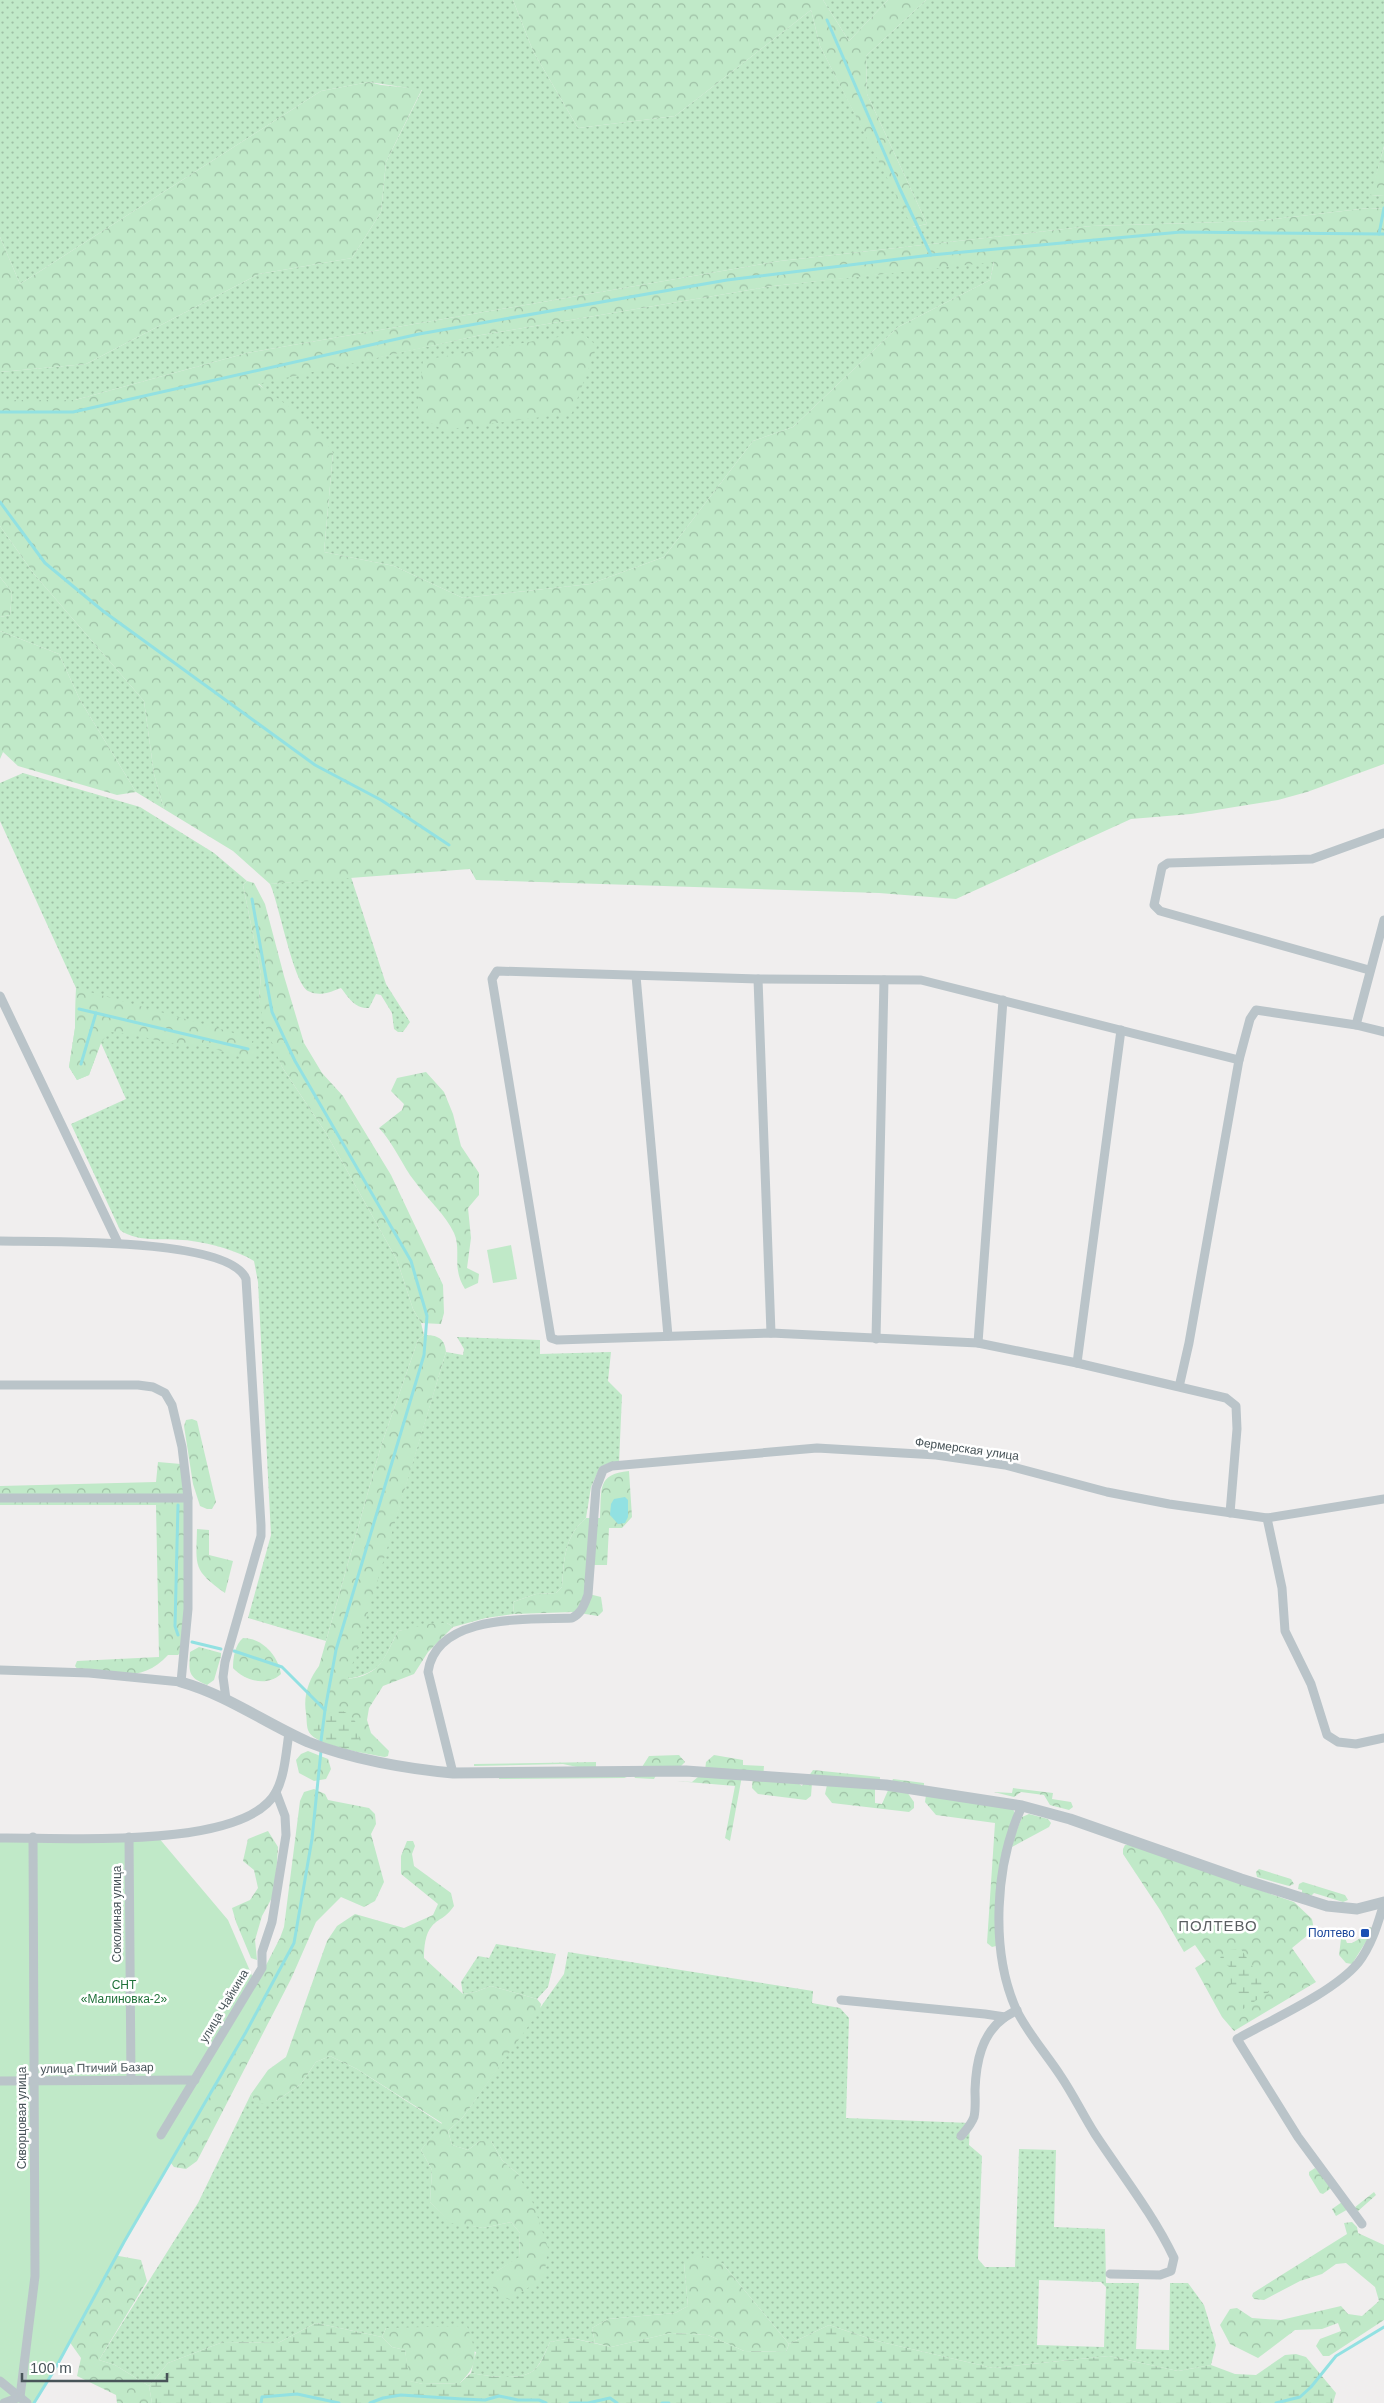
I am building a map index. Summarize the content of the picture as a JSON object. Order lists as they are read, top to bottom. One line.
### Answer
{"streets":{"street":["Фермерская улица","Соколиная улица","улица Чайкина","улица Птичий Базар","Скворцовая улица"]},"crossings":[["Соколиная улица","улица Птичий Базар"],["улица Чайкина","улица Птичий Базар"],["улица Птичий Базар","Скворцовая улица"]],"districts":["ПОЛТЕВО"],"parks":["СНТ «Малиновка-2»"],"places":{"transit":["Полтево"]},"scale_bar":"100 m"}
